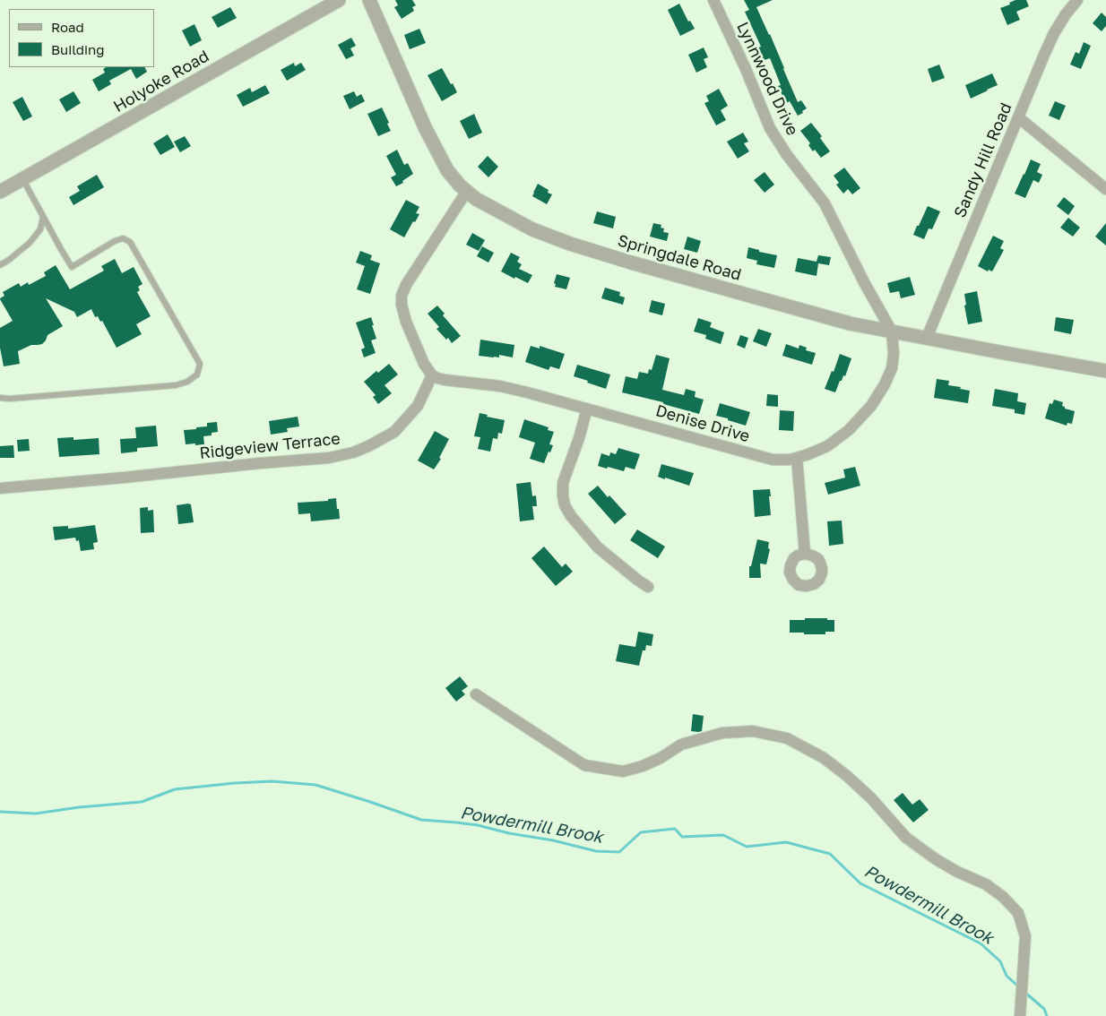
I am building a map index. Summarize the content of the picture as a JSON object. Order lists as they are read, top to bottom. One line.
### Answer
{"streets":{"street":["Lynnwood Drive","Holyoke Road","Sandy Hill Road","Springdale Road","Denise Drive","Ridgeview Terrace"]},"crossings":[["Lynnwood Drive","Springdale Road"],["Lynnwood Drive","Denise Drive"],["Sandy Hill Road","Springdale Road"],["Springdale Road","Denise Drive"],["Denise Drive","Ridgeview Terrace"]],"water":["Powdermill Brook"],"legend":["Road","Building"]}
